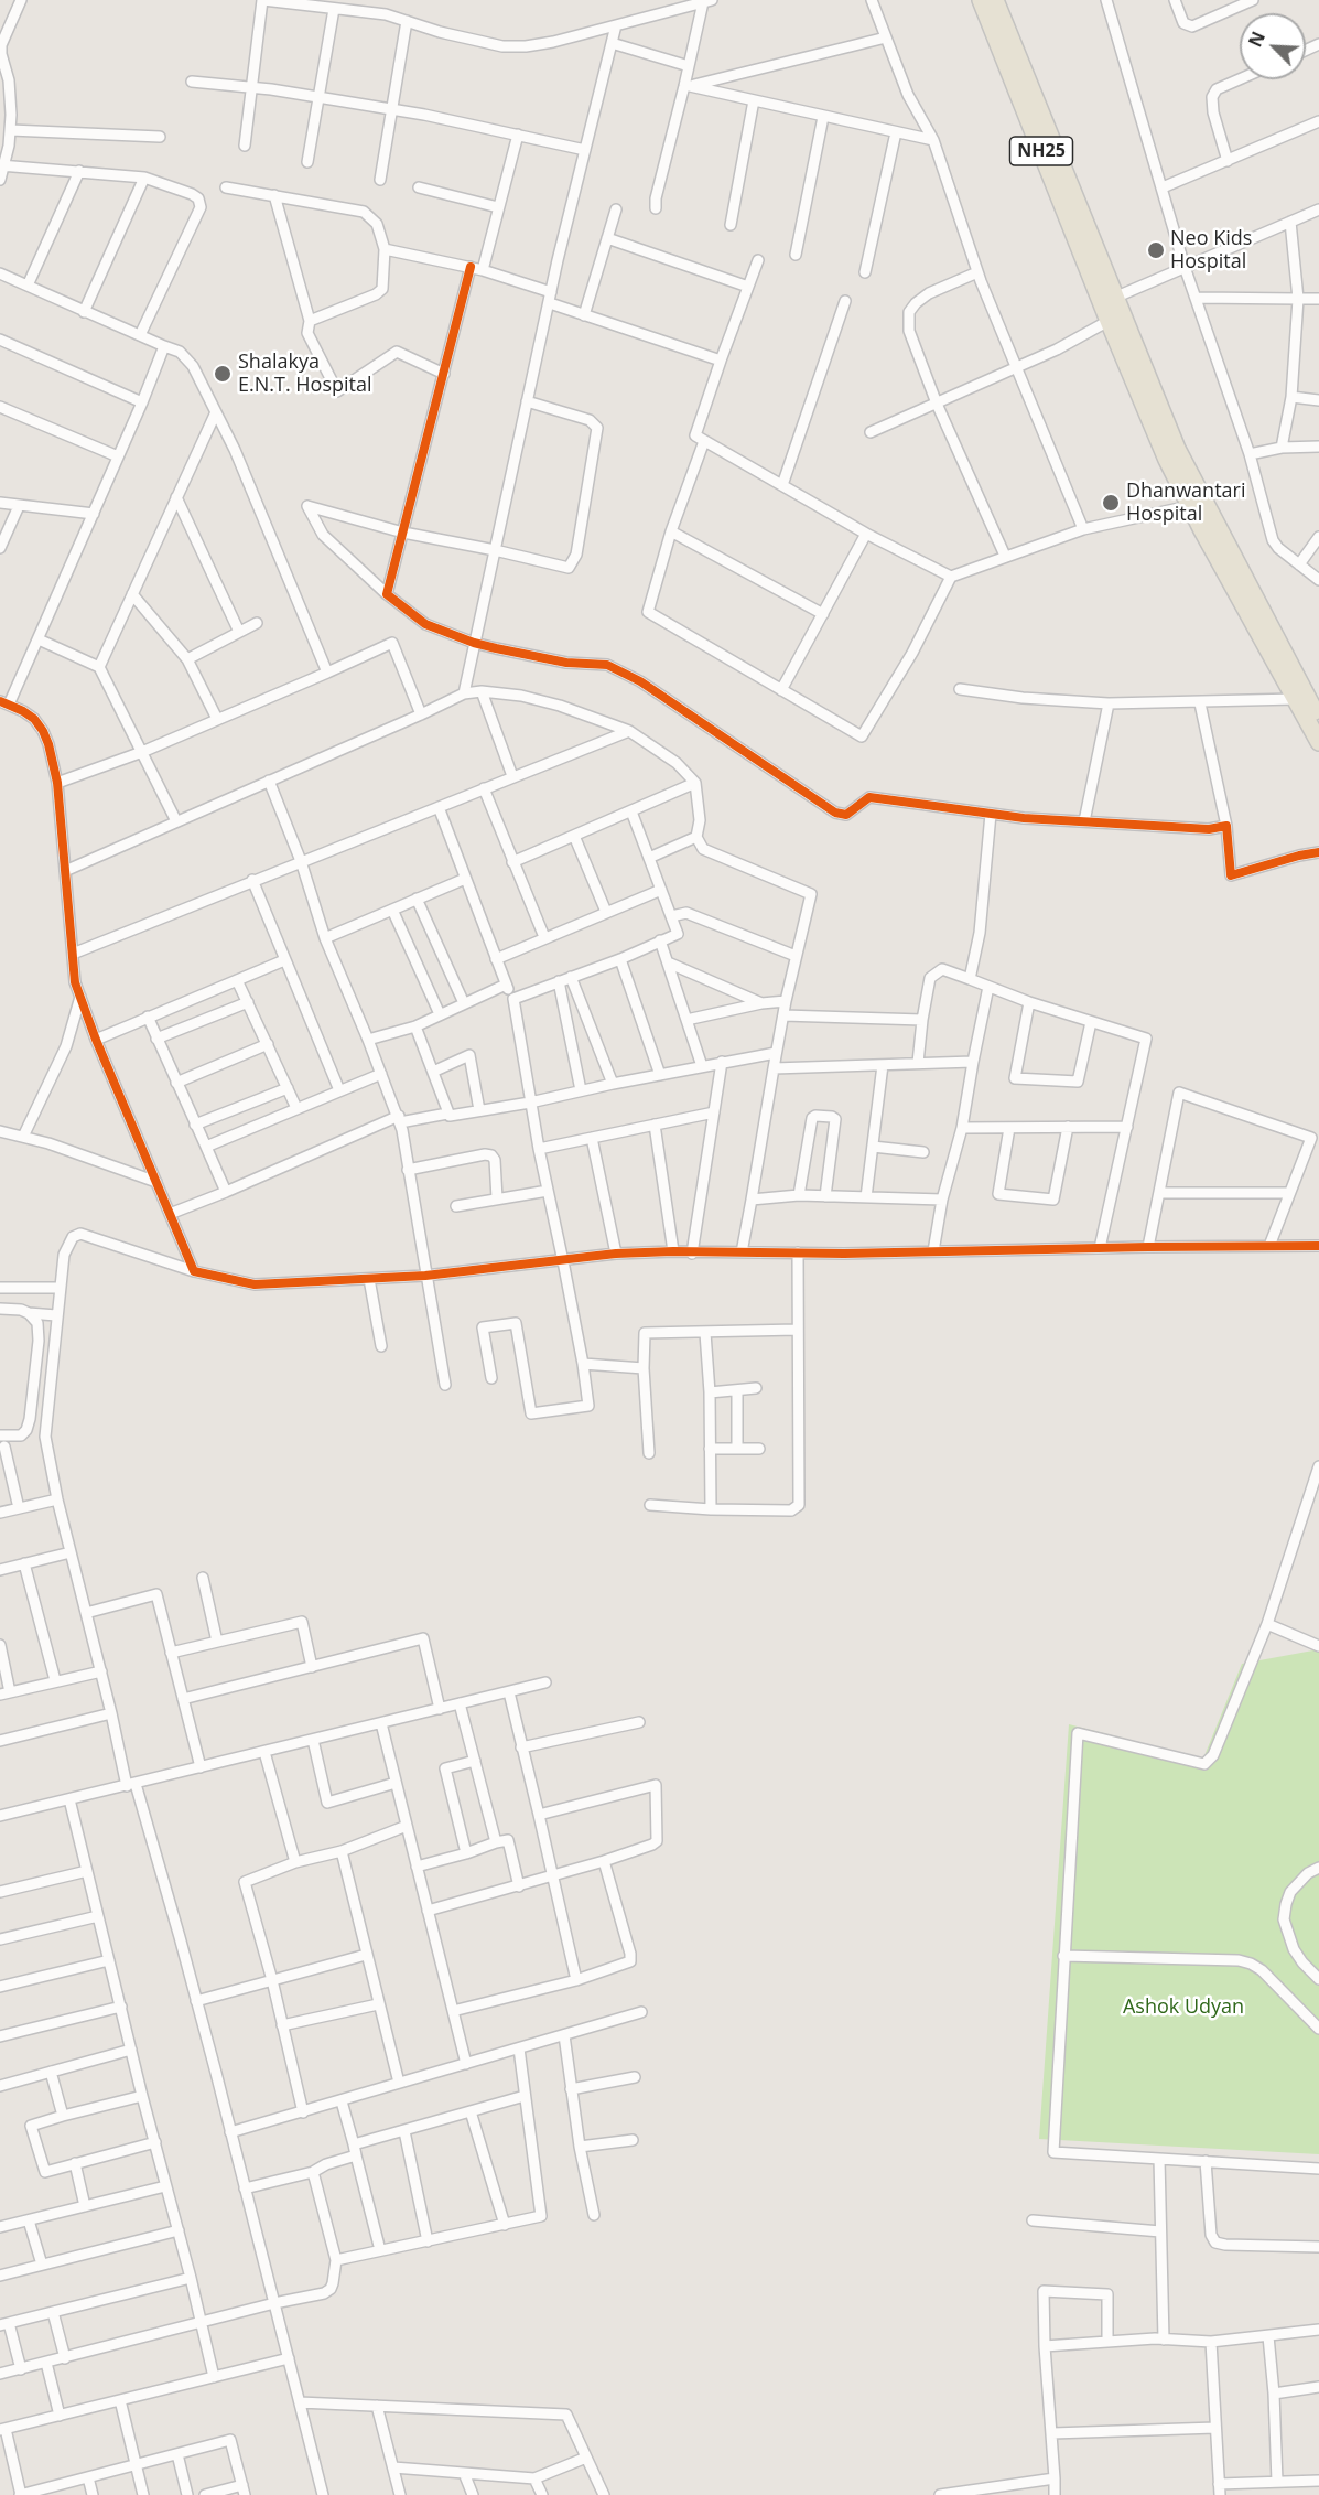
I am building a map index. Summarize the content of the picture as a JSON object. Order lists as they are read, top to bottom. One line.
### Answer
{"streets":{"main road":["NH25"]},"parks":["Ashok Udyan"],"places":["Neo Kids Hospital","Shalakya E.N.T. Hospital","Dhanwantari Hospital"],"north":"top left"}
